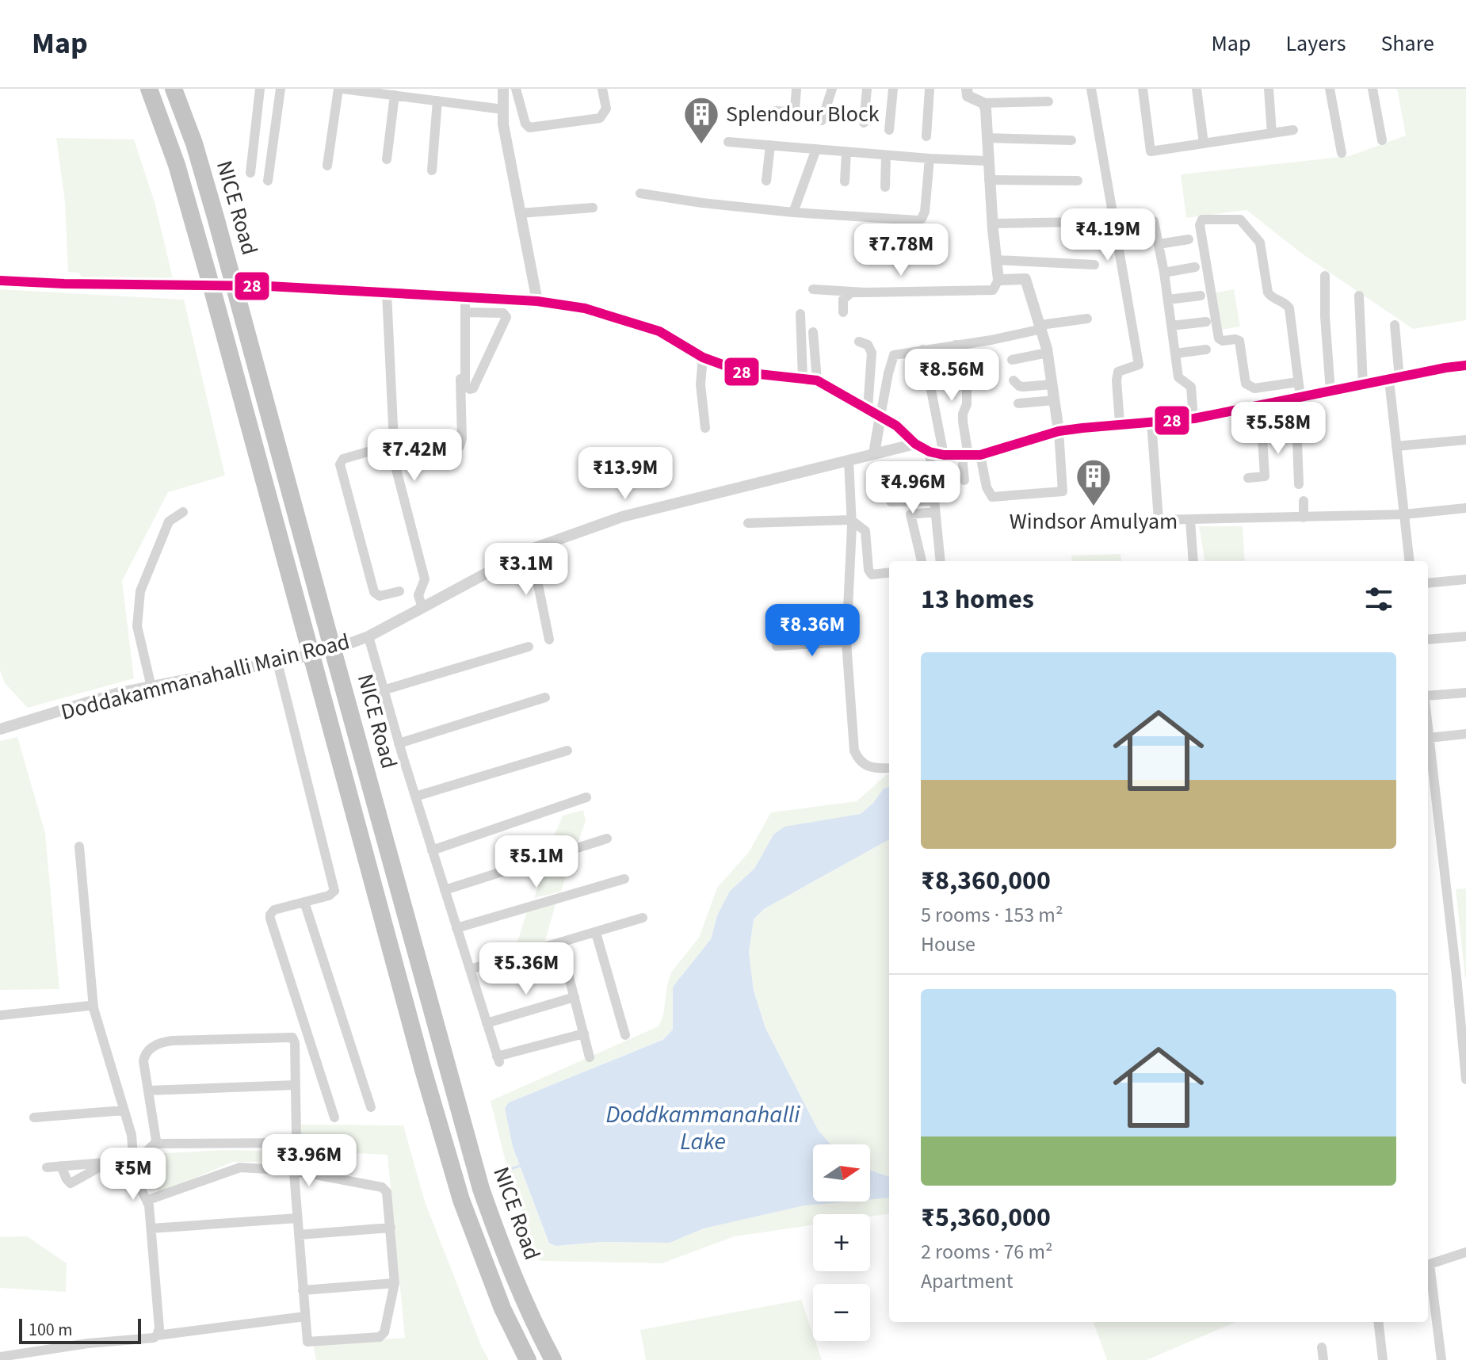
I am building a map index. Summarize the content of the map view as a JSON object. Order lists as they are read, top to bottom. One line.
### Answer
{"streets":{"highway":["NICE Road"],"street":["Doddakammanahalli Main Road"]},"water":["Doddkammanahalli Lake"],"places":{"building":["Splendour Block","Windsor Amulyam"]},"lines":["transit line 28"],"scale_bar":"100 m","north":"right","page":{"header":"Map","nav":["Map","Layers","Share"],"price":["₹4.19M","₹7.78M","₹8.56M","₹5.58M","₹7.42M","₹13.9M","₹4.96M","₹3.1M","₹8.36M","₹5.1M","₹5.36M","₹3.96M","₹5M"],"heading":"13 homes","list":[{"name":"₹8,360,000","note":"5 rooms · 153 m² · House"},{"name":"₹5,360,000","note":"2 rooms · 76 m² · Apartment"}],"map_buttons":["+","−"],"scale":"100 m"}}
